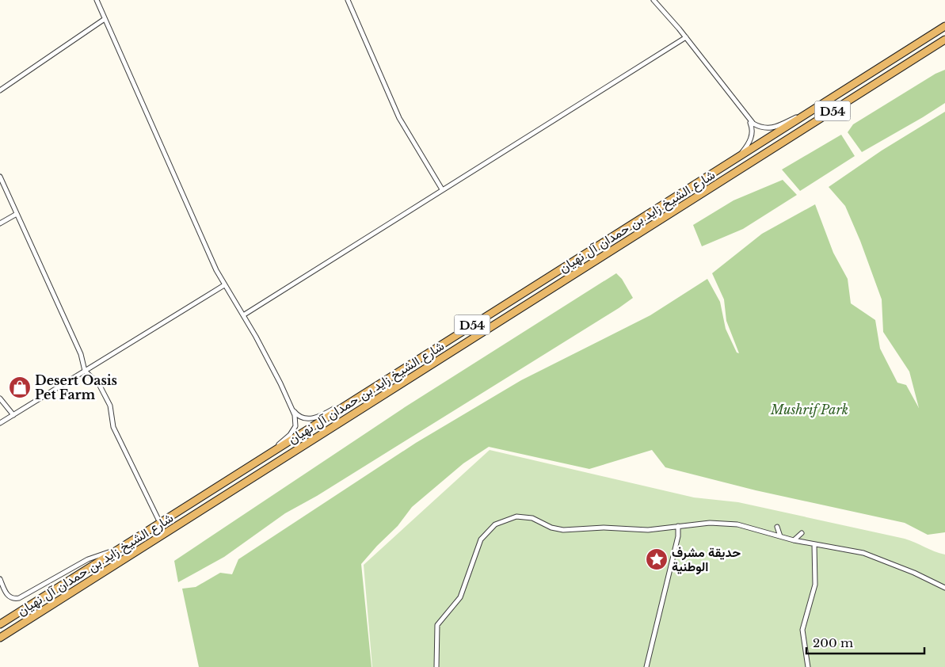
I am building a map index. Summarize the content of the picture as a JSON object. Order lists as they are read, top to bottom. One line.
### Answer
{"streets":{"highway":["D54","شارع الشيخ زايد بن حمدان آل نهيان"]},"parks":["Mushrif Park"],"places":{"shop":["Desert Oasis Pet Farm"],"place":["حديقة مشرف الوطنية"]},"scale_bar":"200 m"}
